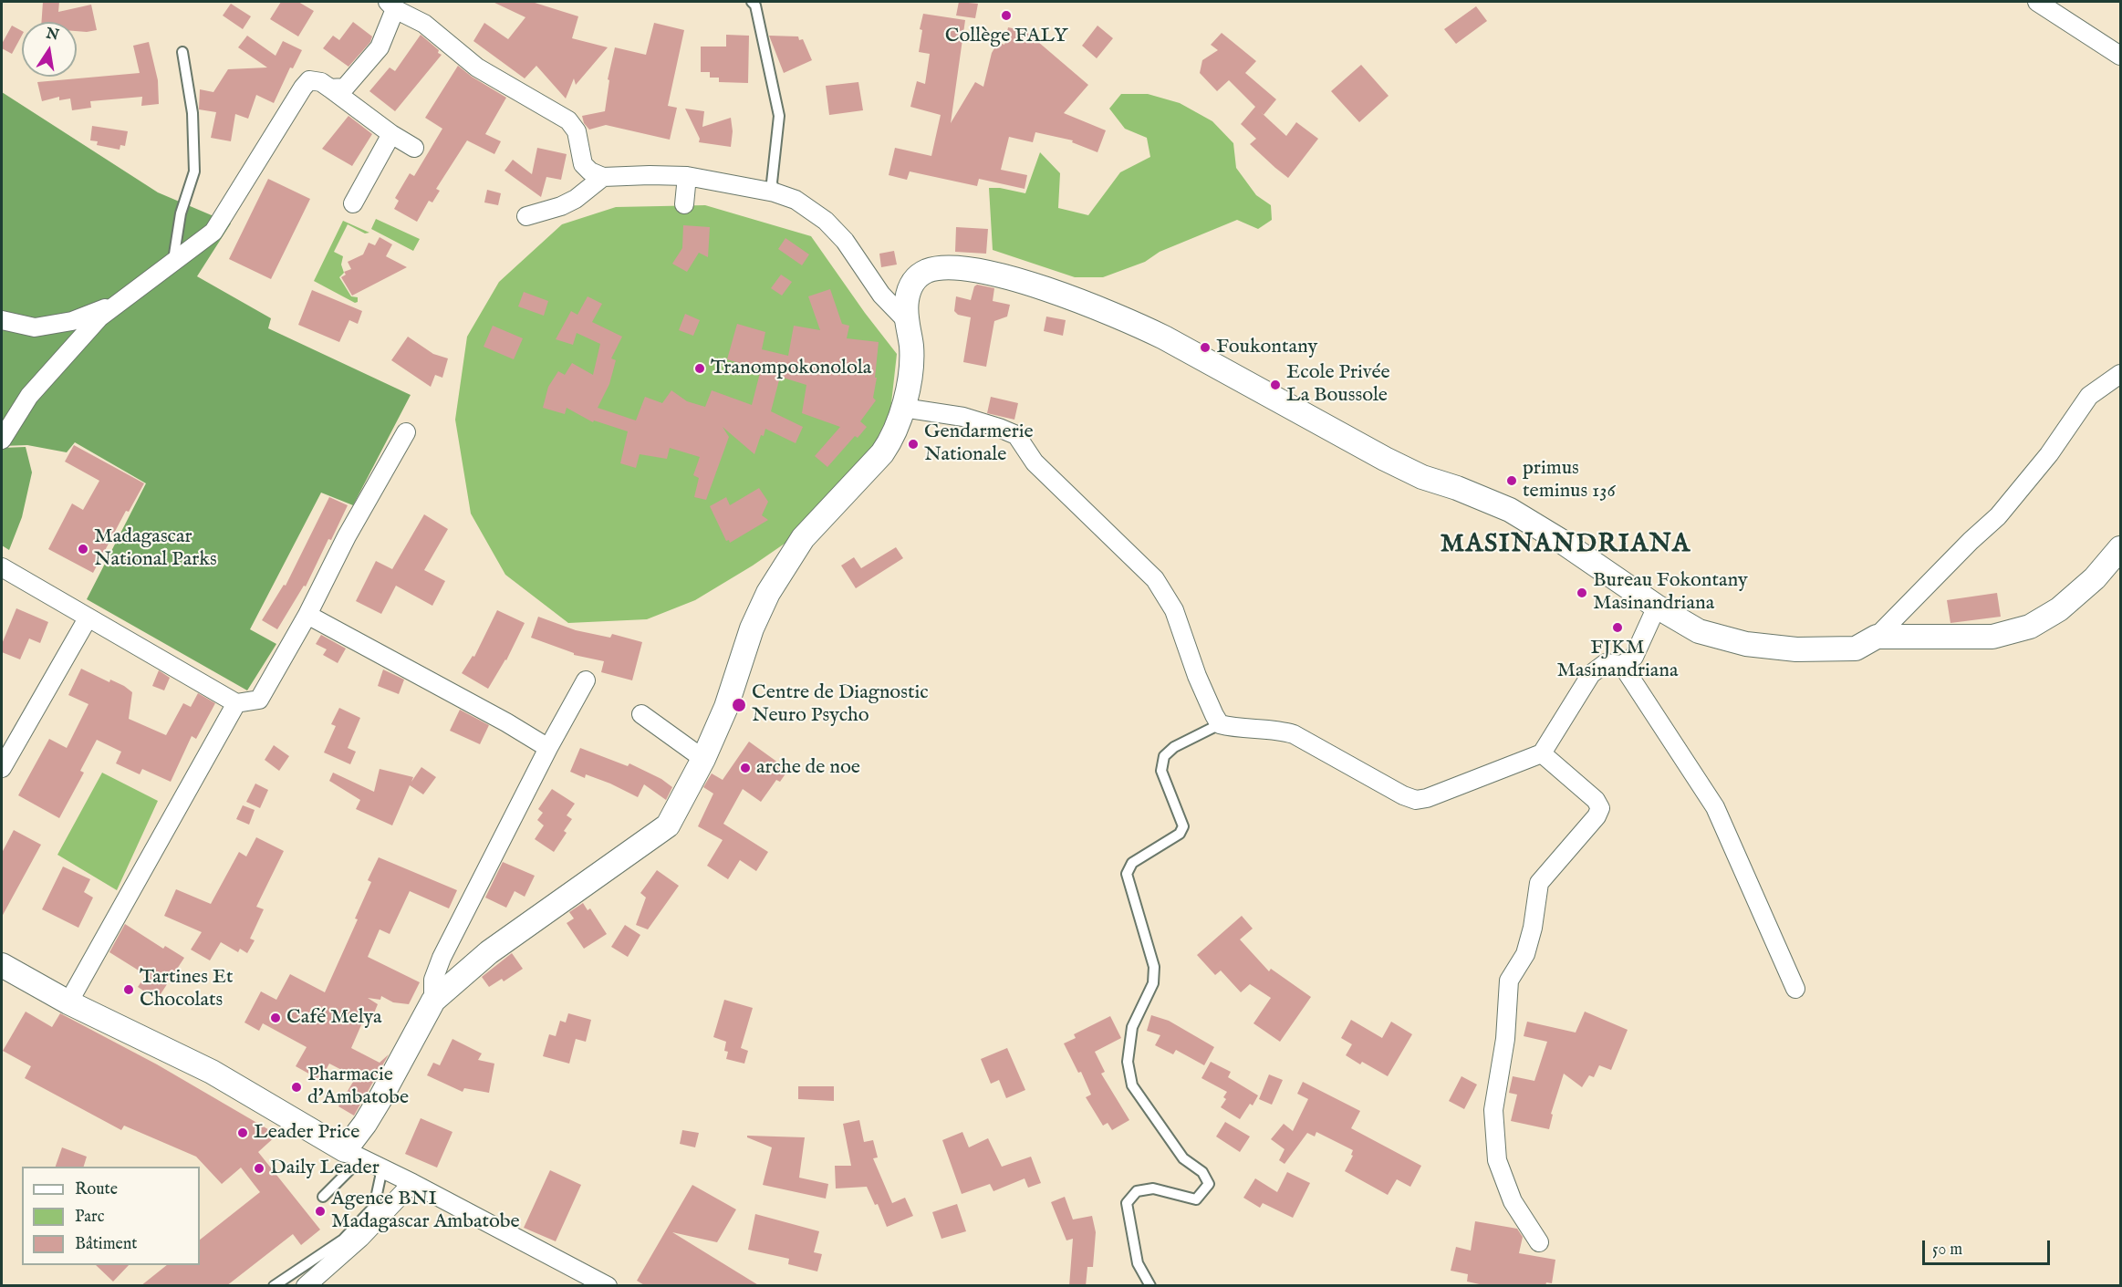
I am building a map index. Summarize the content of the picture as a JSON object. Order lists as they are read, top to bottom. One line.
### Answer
{"districts":["MASINANDRIANA"],"places":["Collège FALY","Foukontany","Tranompokonolola","Ecole Privée La Boussole","Gendarmerie Nationale","primus teminus 136","Madagascar National Parks","Bureau Fokontany Masinandriana","FJKM Masinandriana","Centre de Diagnostic Neuro Psycho","arche de noe","Tartines Et Chocolats","Café Melya","Pharmacie d'Ambatobe","Leader Price","Daily Leader","Agence BNI Madagascar Ambatobe"],"legend":["Route","Parc","Bâtiment"],"scale_bar":"50 m","north":"top"}
